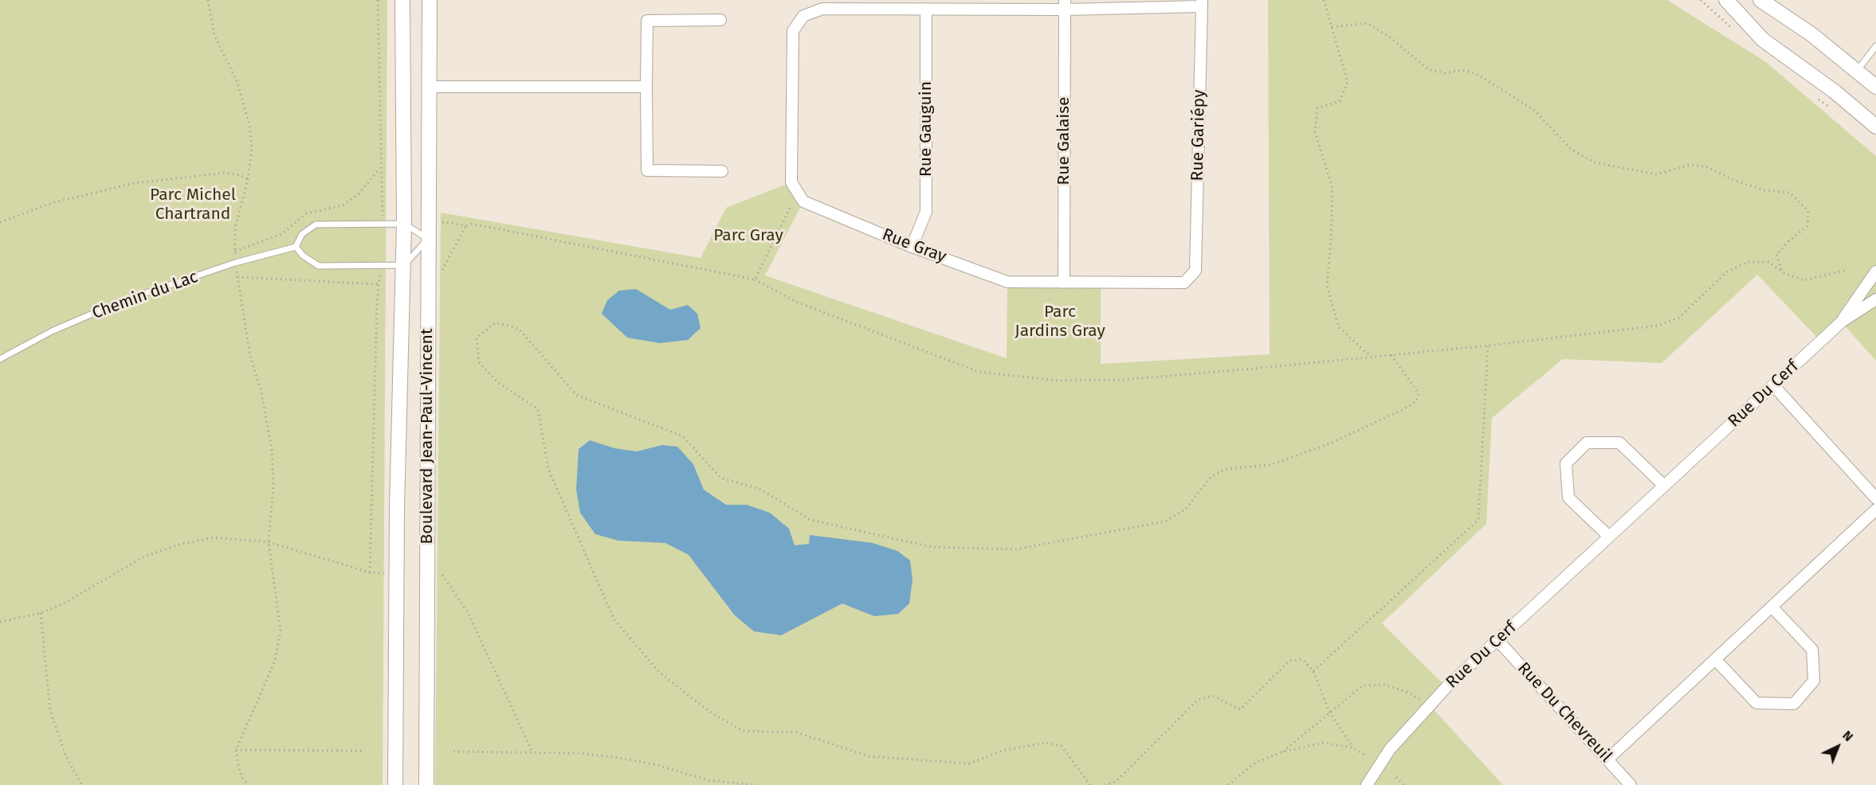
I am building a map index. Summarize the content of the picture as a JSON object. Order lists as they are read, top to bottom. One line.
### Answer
{"streets":{"street":["Rue Gauguin","Rue Gariépy","Rue Galaise","Rue Gray","Rue Du Cerf","Boulevard Jean-Paul-Vincent","Rue Du Chevreuil"],"lane":["Chemin du Lac"]},"crossings":[["Rue Gauguin","Rue Gray"],["Rue Gariépy","Rue Gray"],["Rue Galaise","Rue Gray"],["Rue Du Cerf","Rue Du Chevreuil"]],"parks":["Parc Michel Chartrand","Parc Gray","Parc Jardins Gray"],"north":"top right"}
